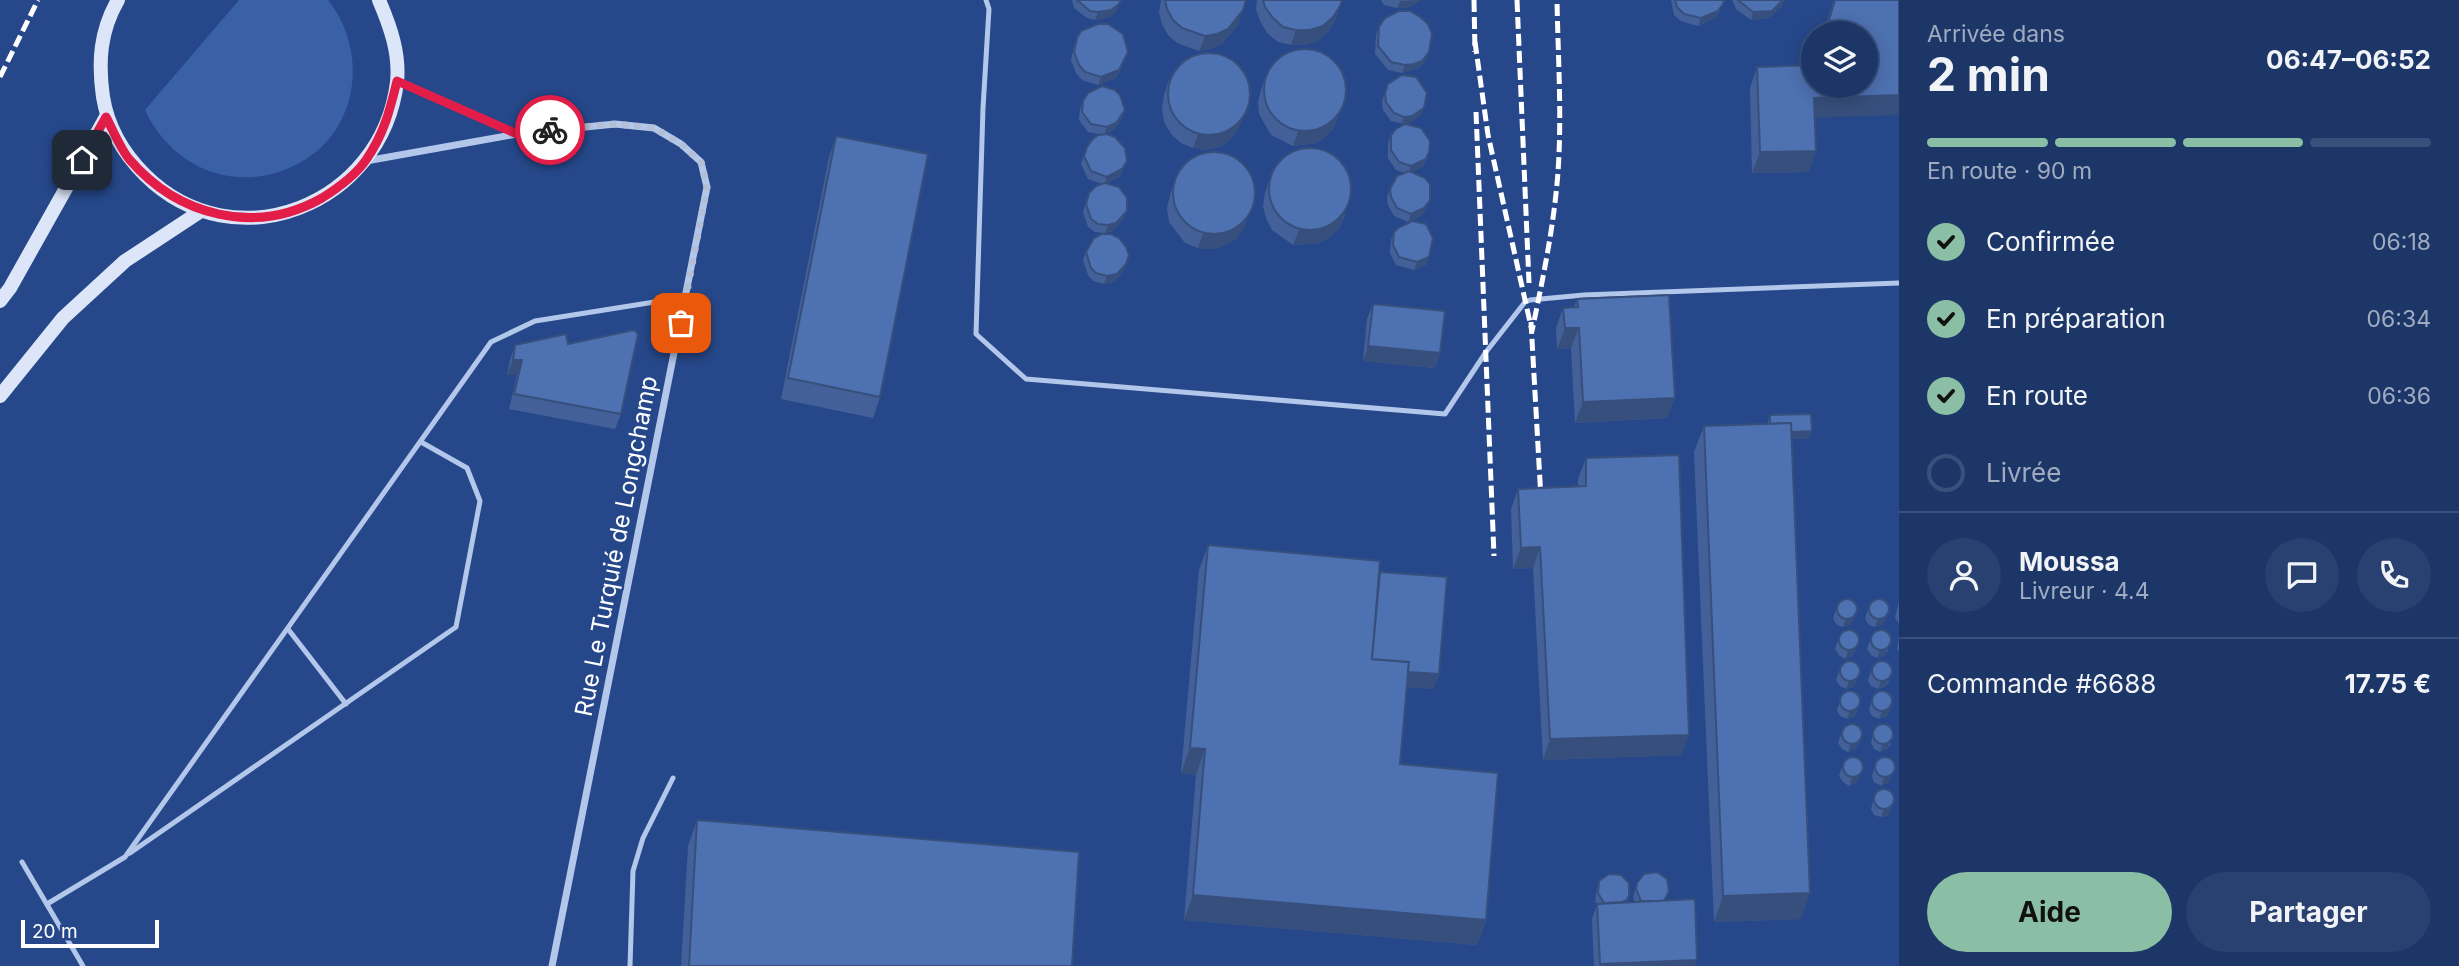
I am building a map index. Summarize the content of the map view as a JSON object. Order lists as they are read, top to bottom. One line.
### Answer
{"streets":{"street":["Rue Le Turquié de Longchamp"]},"scale_bar":"20 m","page":{"heading":["2 min","Arrivée dans","06:47–06:52"],"panel":["Moussa","Livreur · 4.4","Commande #6688","17.75 €"],"bar":"En route · 90 m","list":[["Confirmée","06:18"],["En préparation","06:34"],["En route","06:36"],"Livrée"],"buttons":["Aide","Partager"],"scale":"20 m"}}
